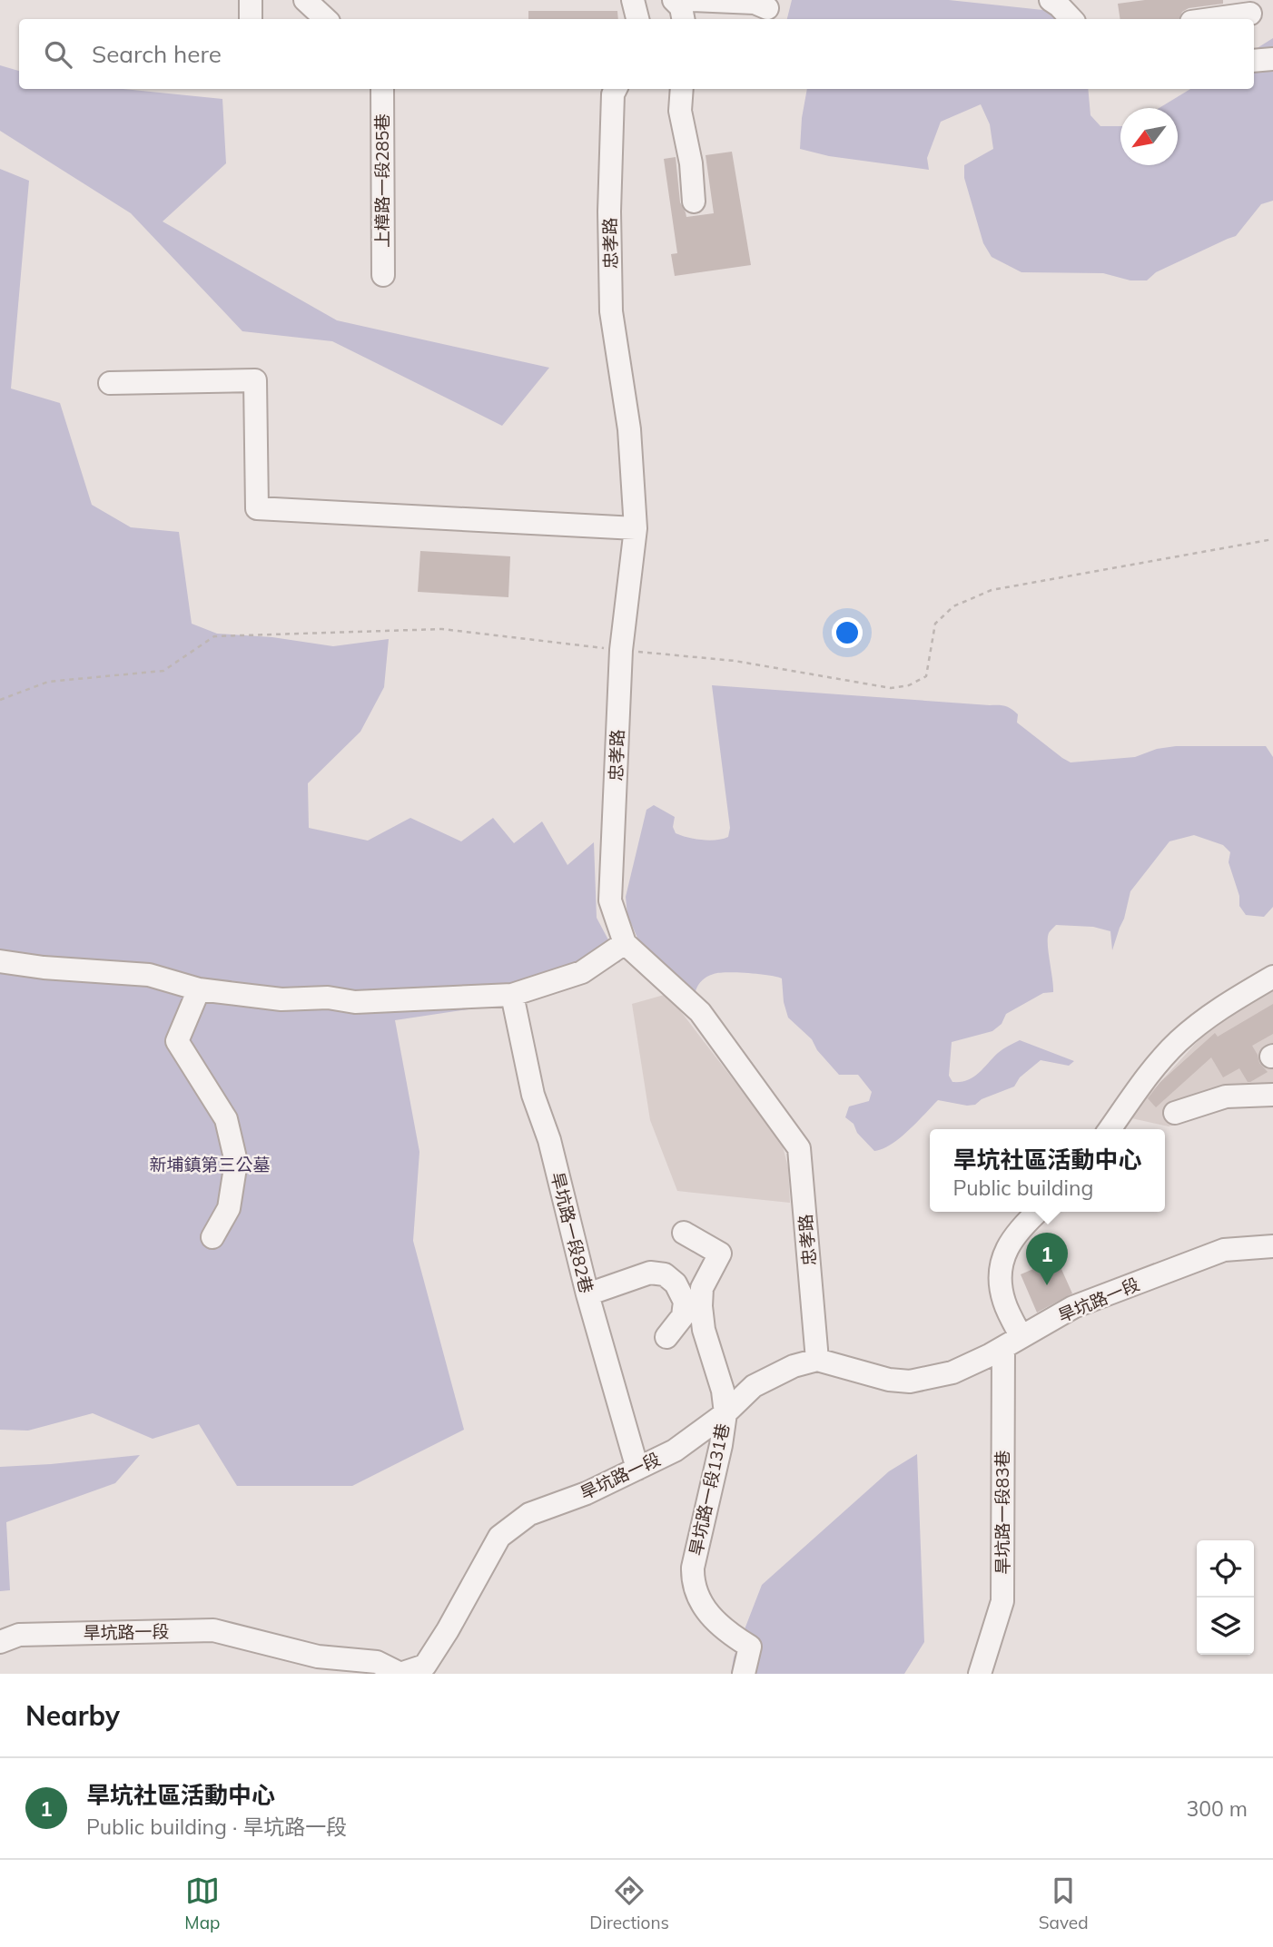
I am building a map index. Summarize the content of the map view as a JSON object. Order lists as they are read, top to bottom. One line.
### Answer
{"streets":{"street":["上樟路一段285巷","忠孝路","旱坑路一段82巷","旱坑路一段","旱坑路一段131巷","旱坑路一段83巷"]},"crossings":[["忠孝路","旱坑路一段"],["旱坑路一段82巷","旱坑路一段"],["旱坑路一段","旱坑路一段131巷"],["旱坑路一段","旱坑路一段83巷"]],"parks":["新埔鎮第三公墓"],"north":"bottom left","page":{"search":"Search here","popup":["旱坑社區活動中心","Public building"],"pins":"1","heading":"Nearby","list":[{"mark":"1","name":"旱坑社區活動中心","note":"Public building · 旱坑路一段","value":"300 m"}],"nav":["Map","Directions","Saved"]}}
